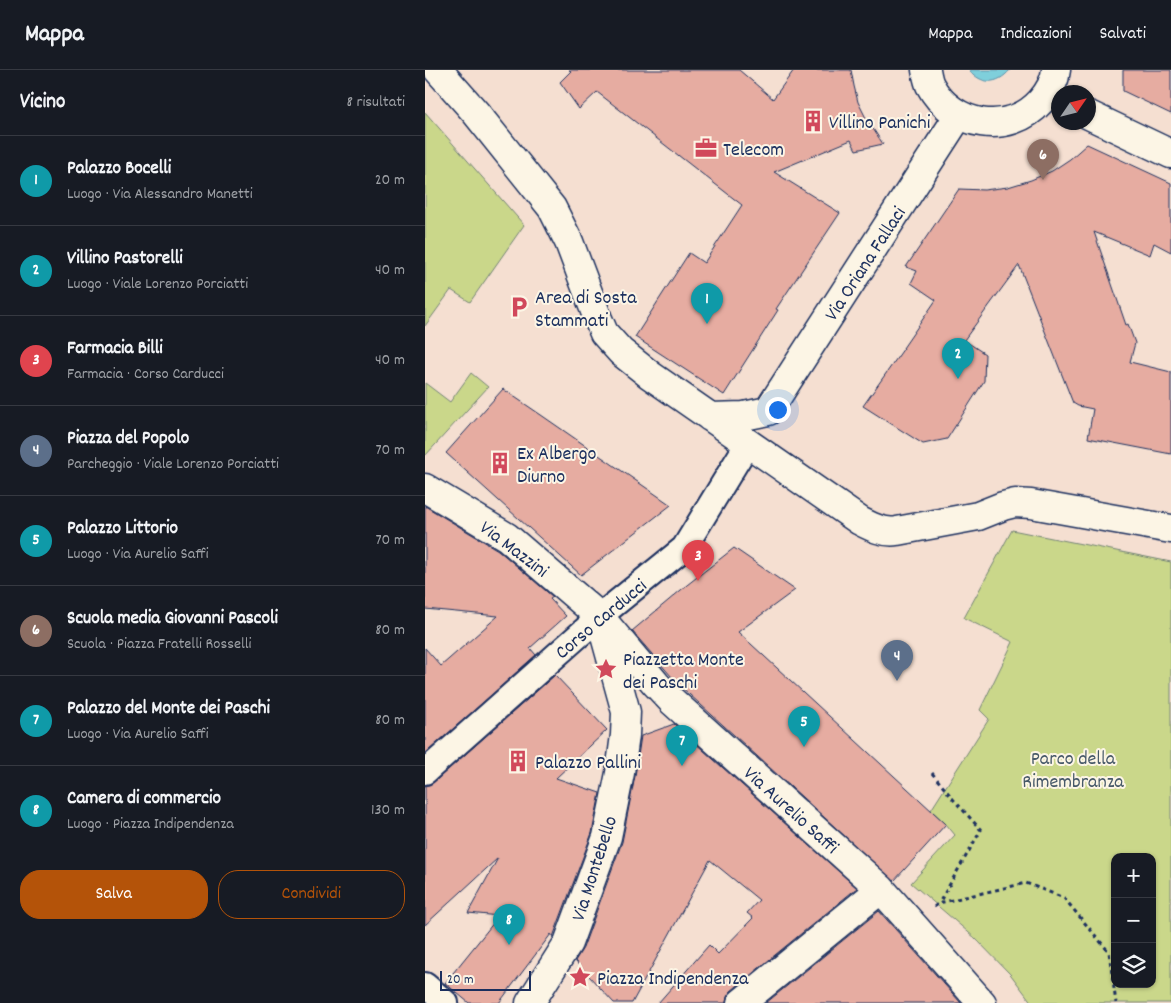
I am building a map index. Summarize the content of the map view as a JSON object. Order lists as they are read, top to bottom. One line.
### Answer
{"streets":{"street":["Via Oriana Fallaci","Via Mazzini","Corso Carducci","Via Aurelio Saffi","Via Montebello"]},"crossings":[["Via Mazzini","Corso Carducci"],["Via Mazzini","Via Aurelio Saffi"],["Via Mazzini","Via Montebello"],["Corso Carducci","Via Aurelio Saffi"],["Corso Carducci","Via Montebello"],["Via Aurelio Saffi","Via Montebello"]],"parks":["Parco della Rimembranza"],"places":{"building":["Villino Panichi","Ex Albergo Diurno","Palazzo Pallini"],"office":["Telecom"],"parking":["Area di Sosta Stammati"],"place":["Piazzetta Monte dei Paschi","Piazza Indipendenza"]},"scale_bar":"20 m","north":"top right","page":{"header":"Mappa","nav":["Mappa","Indicazioni","Salvati"],"heading":["Vicino","8 risultati"],"list":[{"mark":"1","name":"Palazzo Bocelli","note":"Luogo · Via Alessandro Manetti","value":"20 m"},{"mark":"2","name":"Villino Pastorelli","note":"Luogo · Viale Lorenzo Porciatti","value":"40 m"},{"mark":"3","name":"Farmacia Billi","note":"Farmacia · Corso Carducci","value":"40 m"},{"mark":"4","name":"Piazza del Popolo","note":"Parcheggio · Viale Lorenzo Porciatti","value":"70 m"},{"mark":"5","name":"Palazzo Littorio","note":"Luogo · Via Aurelio Saffi","value":"70 m"},{"mark":"6","name":"Scuola media Giovanni Pascoli","note":"Scuola · Piazza Fratelli Rosselli","value":"80 m"},{"mark":"7","name":"Palazzo del Monte dei Paschi","note":"Luogo · Via Aurelio Saffi","value":"80 m"},{"mark":"8","name":"Camera di commercio","note":"Luogo · Piazza Indipendenza","value":"130 m"}],"pins":["6","1","2","3","4","5","7","8"],"map_buttons":["+","−"],"buttons":["Salva","Condividi"],"scale":"20 m"}}
